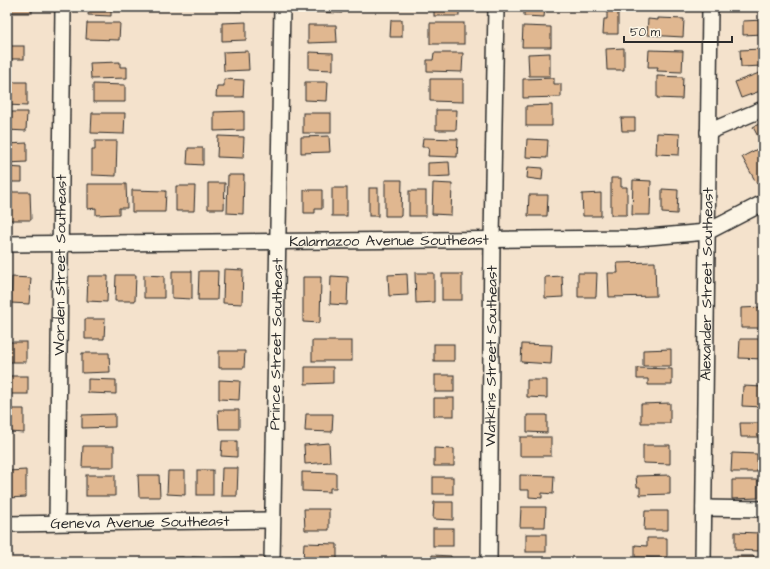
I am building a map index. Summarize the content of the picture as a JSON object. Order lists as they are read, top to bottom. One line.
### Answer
{"streets":{"street":["Kalamazoo Avenue Southeast","Worden Street Southeast","Alexander Street Southeast","Prince Street Southeast","Watkins Street Southeast","Geneva Avenue Southeast"]},"crossings":[["Kalamazoo Avenue Southeast","Worden Street Southeast"],["Kalamazoo Avenue Southeast","Alexander Street Southeast"],["Kalamazoo Avenue Southeast","Prince Street Southeast"],["Kalamazoo Avenue Southeast","Watkins Street Southeast"],["Worden Street Southeast","Geneva Avenue Southeast"],["Prince Street Southeast","Geneva Avenue Southeast"]],"scale_bar":"50 m"}
